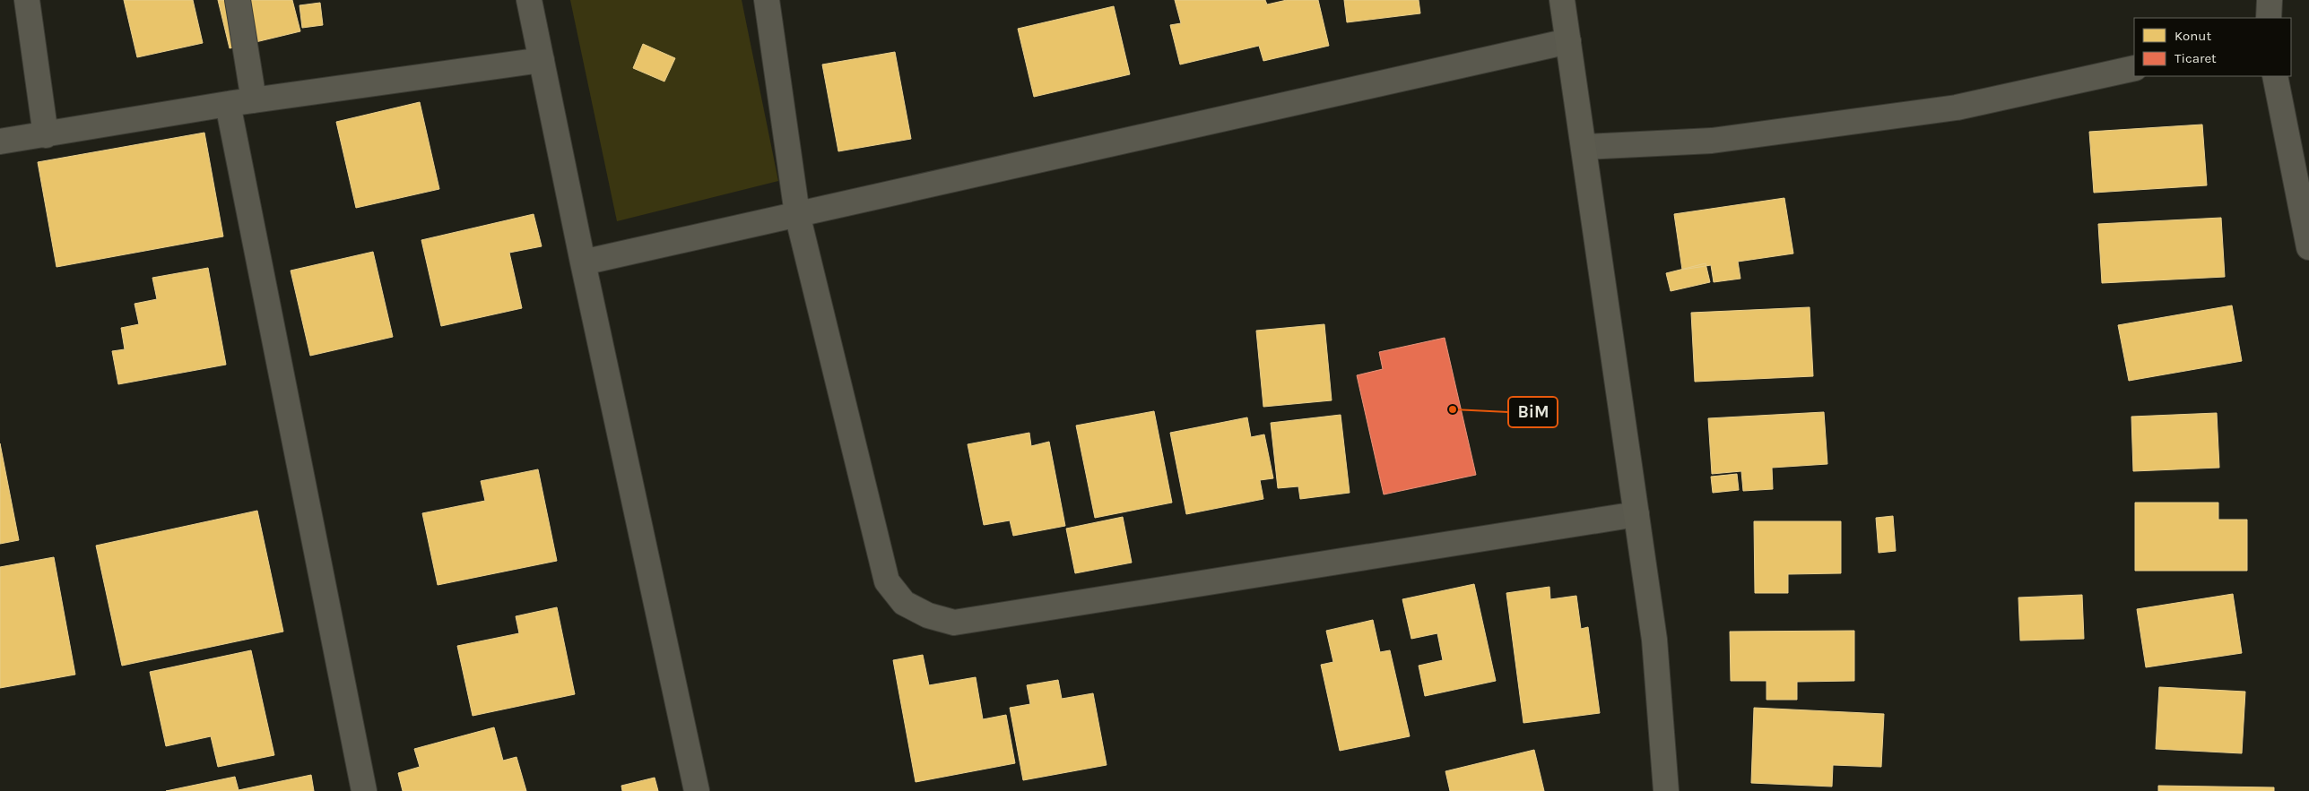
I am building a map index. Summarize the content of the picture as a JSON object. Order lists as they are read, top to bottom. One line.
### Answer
{"places":["BiM"],"legend":["Konut","Ticaret"]}
